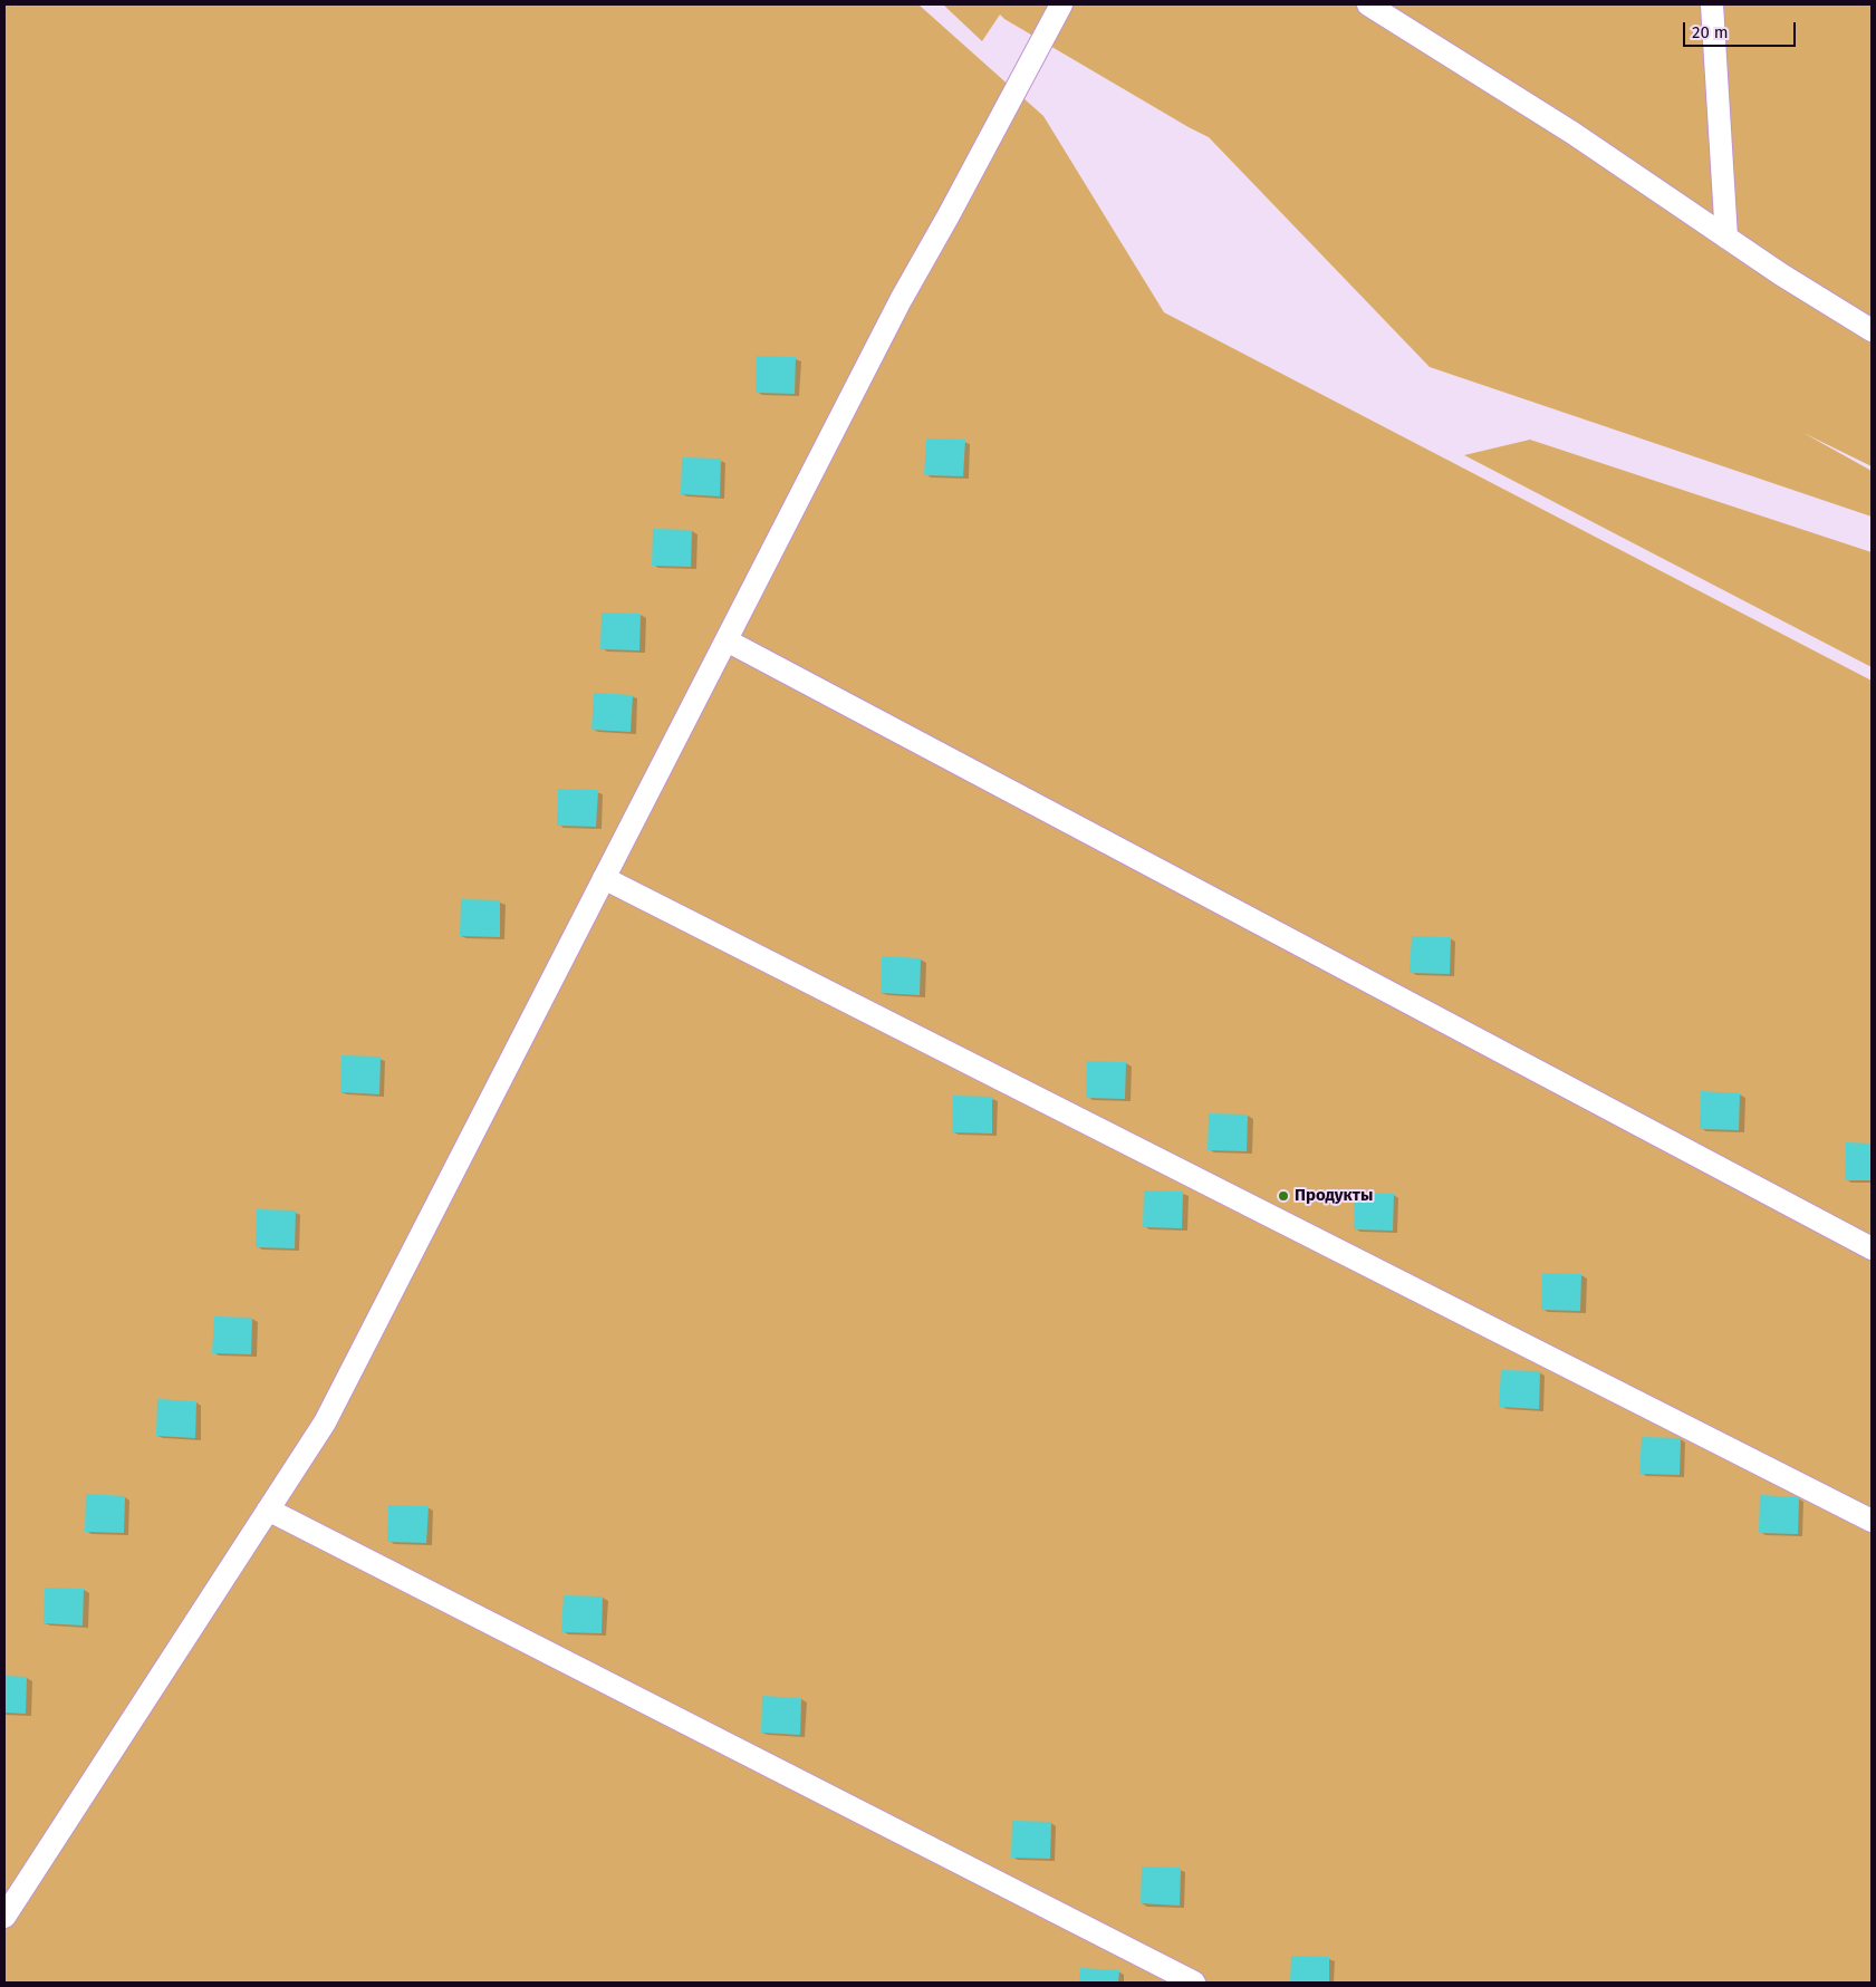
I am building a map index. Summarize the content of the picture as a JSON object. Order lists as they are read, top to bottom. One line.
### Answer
{"places":["Продукты"],"scale_bar":"20 m"}
